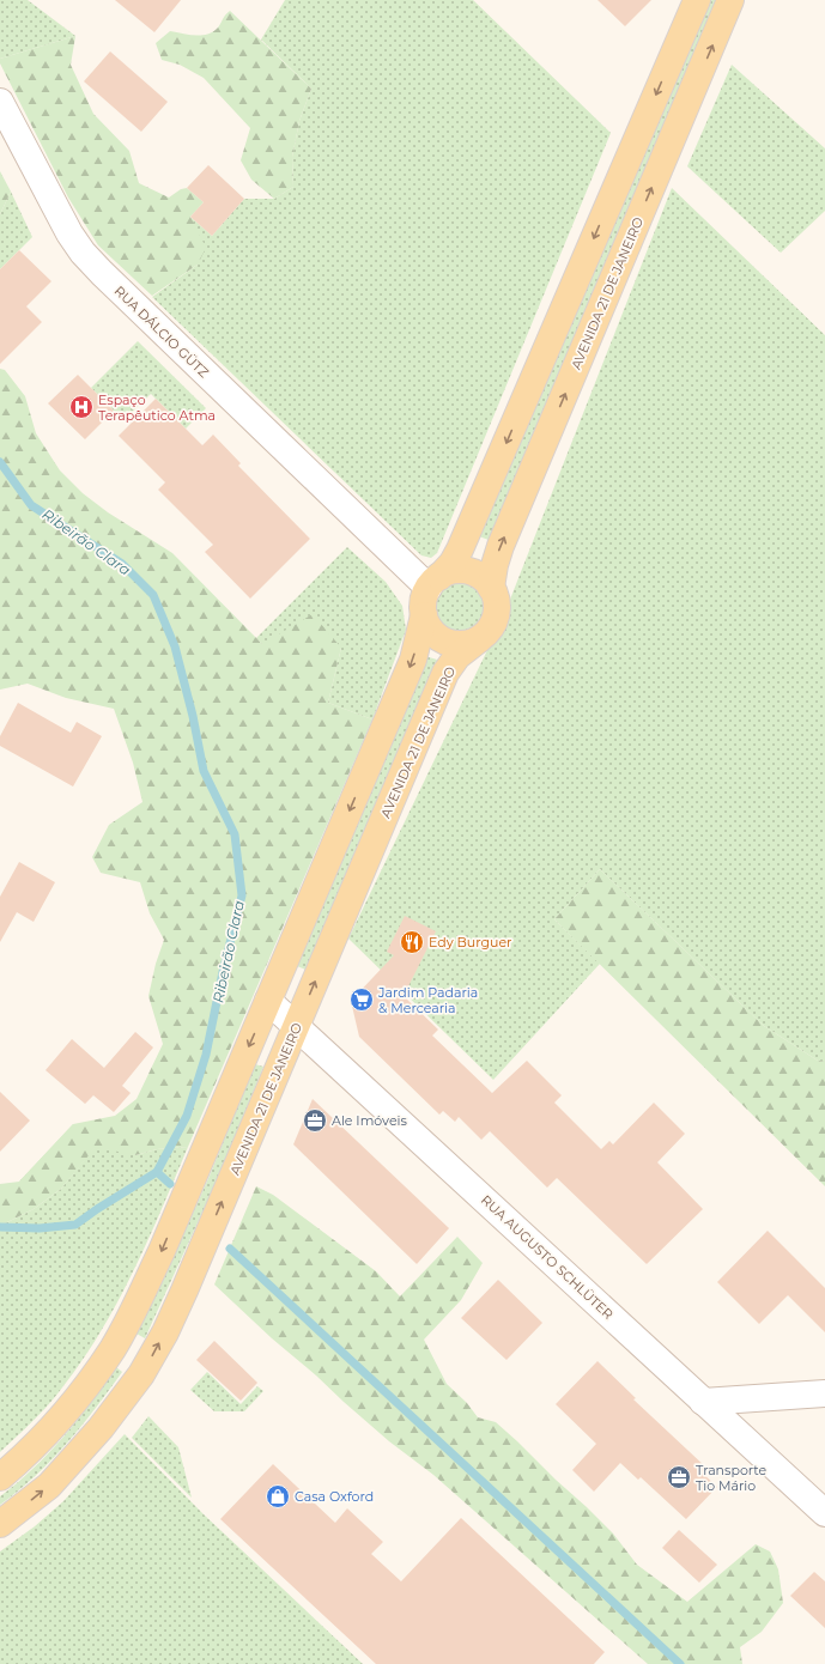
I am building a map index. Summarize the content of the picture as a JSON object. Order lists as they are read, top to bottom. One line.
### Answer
{"streets":{"main road":["AVENIDA 21 DE JANEIRO"],"street":["RUA DÁLCIO GÜTZ","RUA AUGUSTO SCHLÜTER"]},"crossings":[["AVENIDA 21 DE JANEIRO","RUA DÁLCIO GÜTZ"],["AVENIDA 21 DE JANEIRO","RUA AUGUSTO SCHLÜTER"]],"water":["Ribeirão Clara"],"places":{"hospital":["Espaço Terapêutico Atma"],"restaurant":["Edy Burguer"],"supermarket":["Jardim Padaria & Mercearia"],"office":["Ale Imóveis","Transporte Tio Mário"],"shop":["Casa Oxford"]}}
